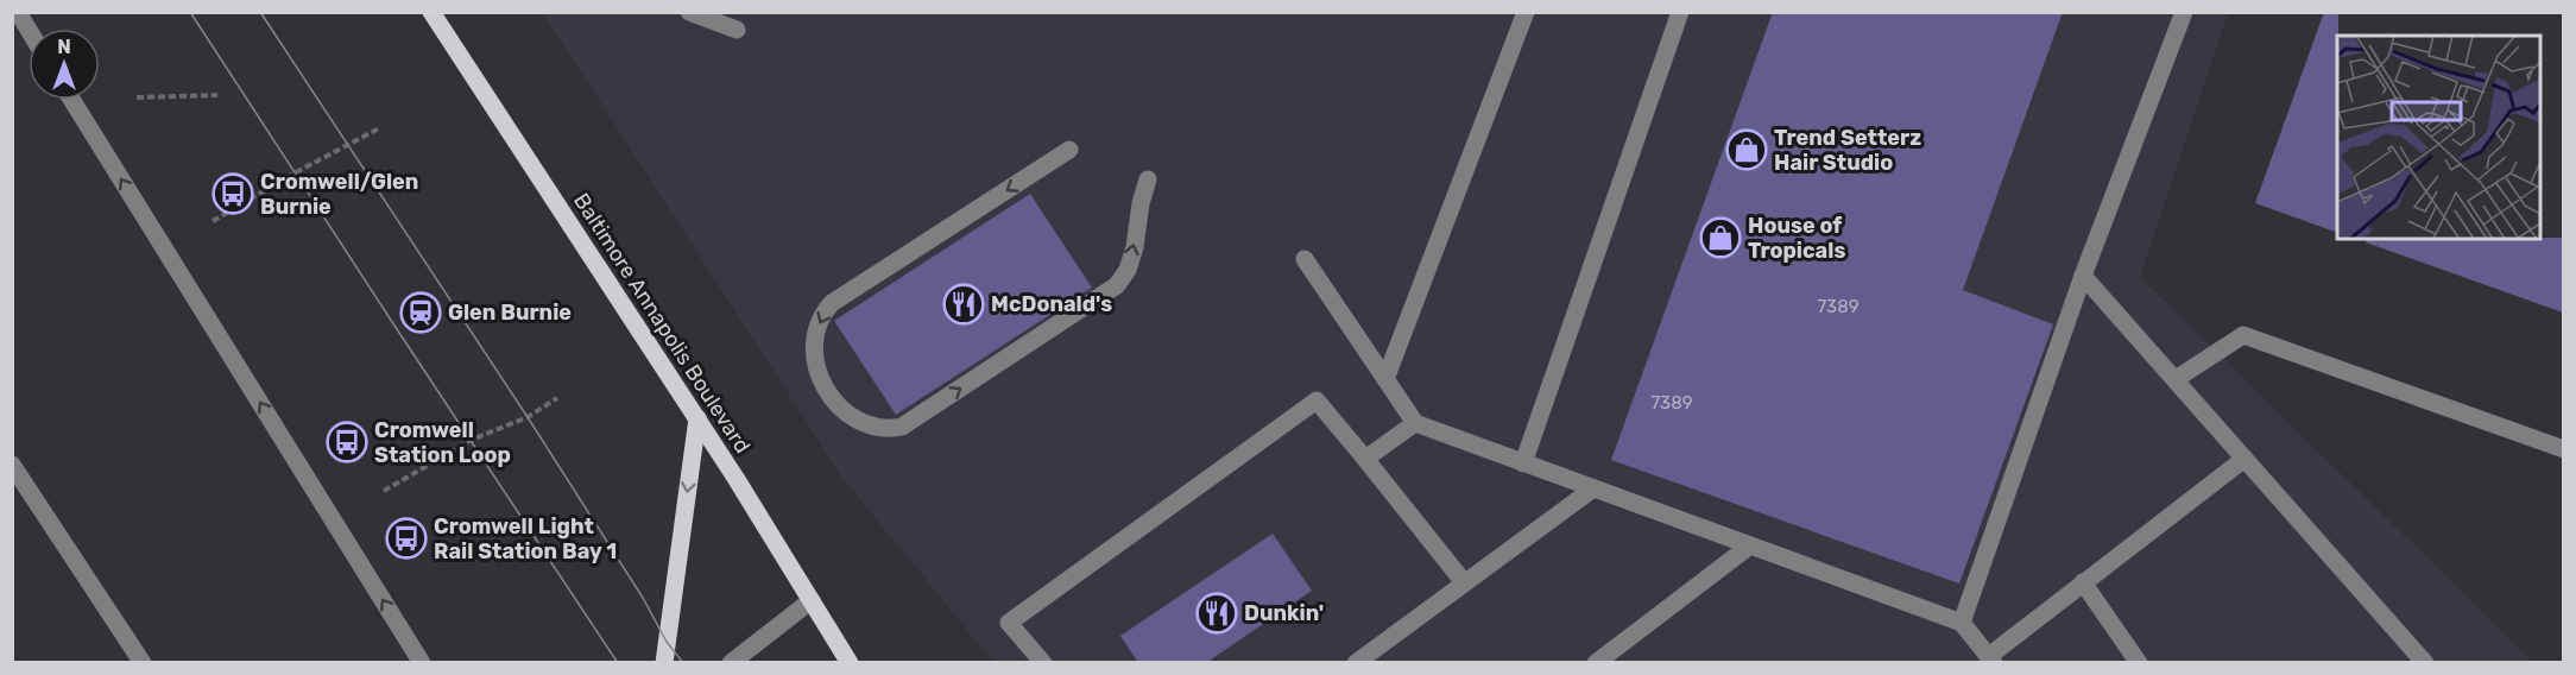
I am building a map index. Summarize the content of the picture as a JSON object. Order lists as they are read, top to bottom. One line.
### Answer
{"streets":{"main road":["Baltimore Annapolis Boulevard"]},"places":{"shop":["Trend Setterz Hair Studio","House of Tropicals"],"bus stop":["Cromwell/Glen Burnie","Cromwell Station Loop","Cromwell Light Rail Station Bay 1"],"restaurant":["McDonald's","Dunkin'"],"station":["Glen Burnie"]},"house_numbers":["7389","7389"],"north":"top"}
